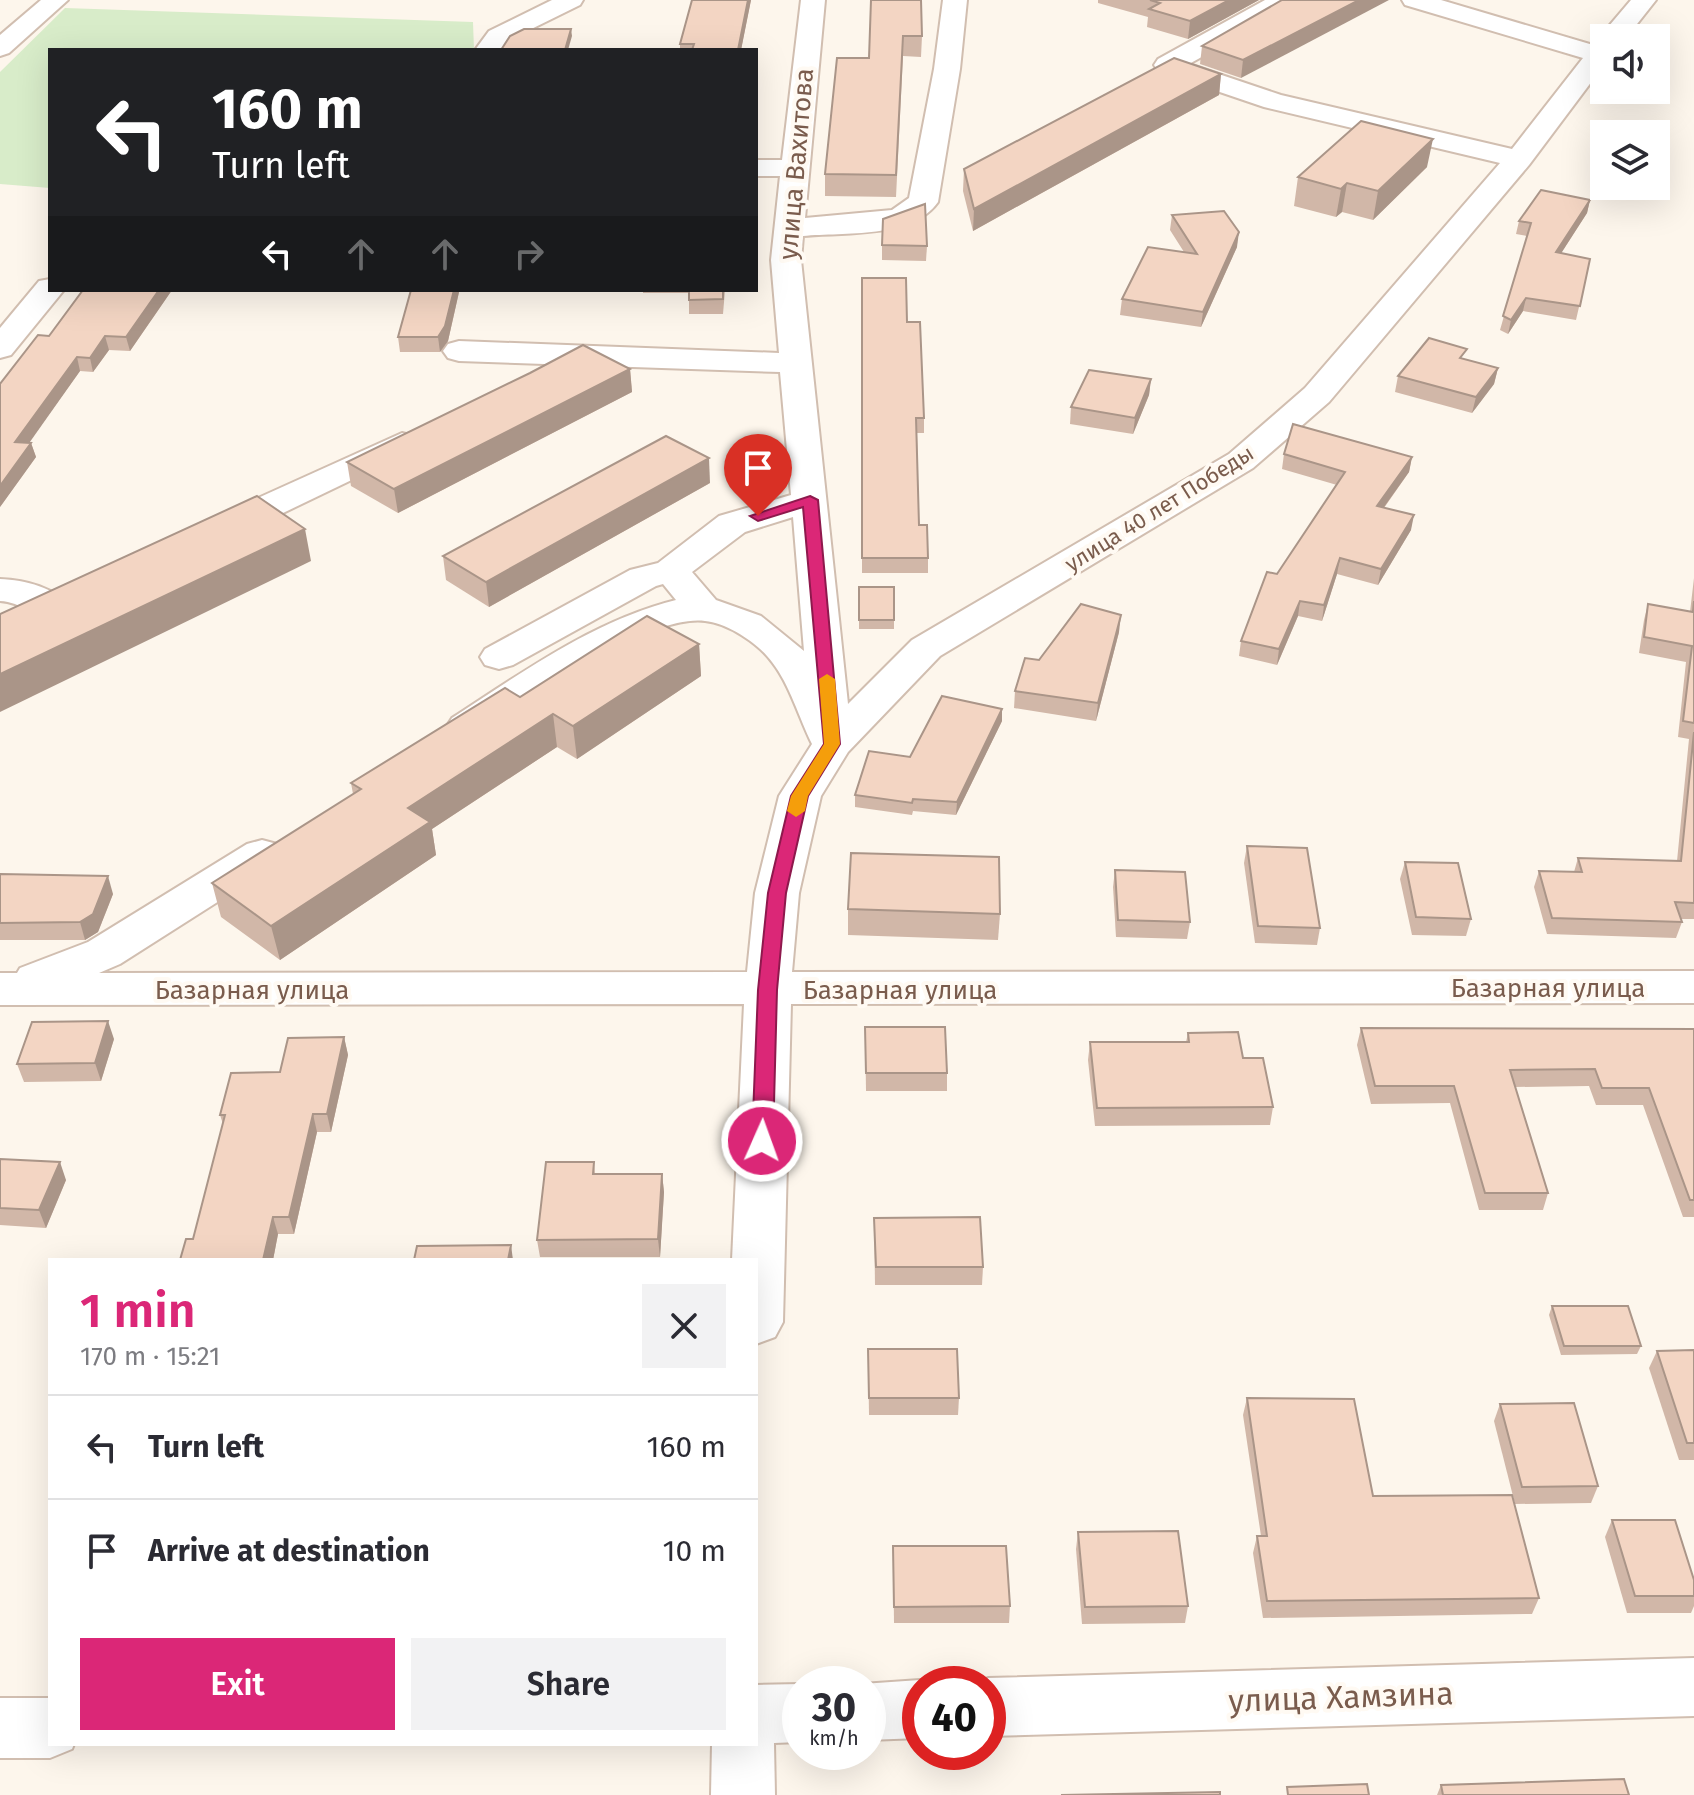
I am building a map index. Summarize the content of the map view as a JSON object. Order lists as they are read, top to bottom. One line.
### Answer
{"streets":{"street":["улица Вахитова","улица 40 лет Победы","Базарная улица","улица Хамзина"]},"crossings":[["улица Вахитова","улица 40 лет Победы"]],"page":{"turn":["160 m","Turn left"],"heading":["1 min","170 m · 15:21"],"list":[{"name":"Turn left","value":"160 m"},{"name":"Arrive at destination","value":"10 m"}],"buttons":["Exit","Share"],"speed":"30 km/h","limit":"40"}}
